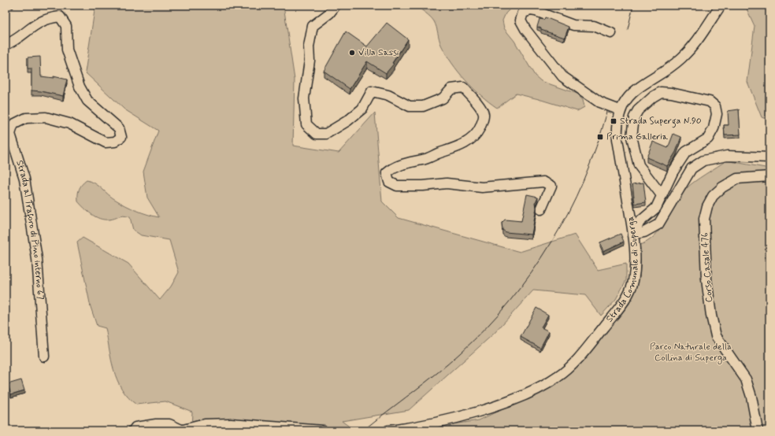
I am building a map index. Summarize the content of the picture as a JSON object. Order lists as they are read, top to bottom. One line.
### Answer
{"streets":{"street":["Strada al Traforo di Pino interno 67","Strada Comunale di Superga","Corso Casale 476"]},"parks":["Parco Naturale della Collina di Superga"],"places":{"other":["Villa Sassi"],"transit":["Strada Superga N.90","Prima Galleria"]}}
